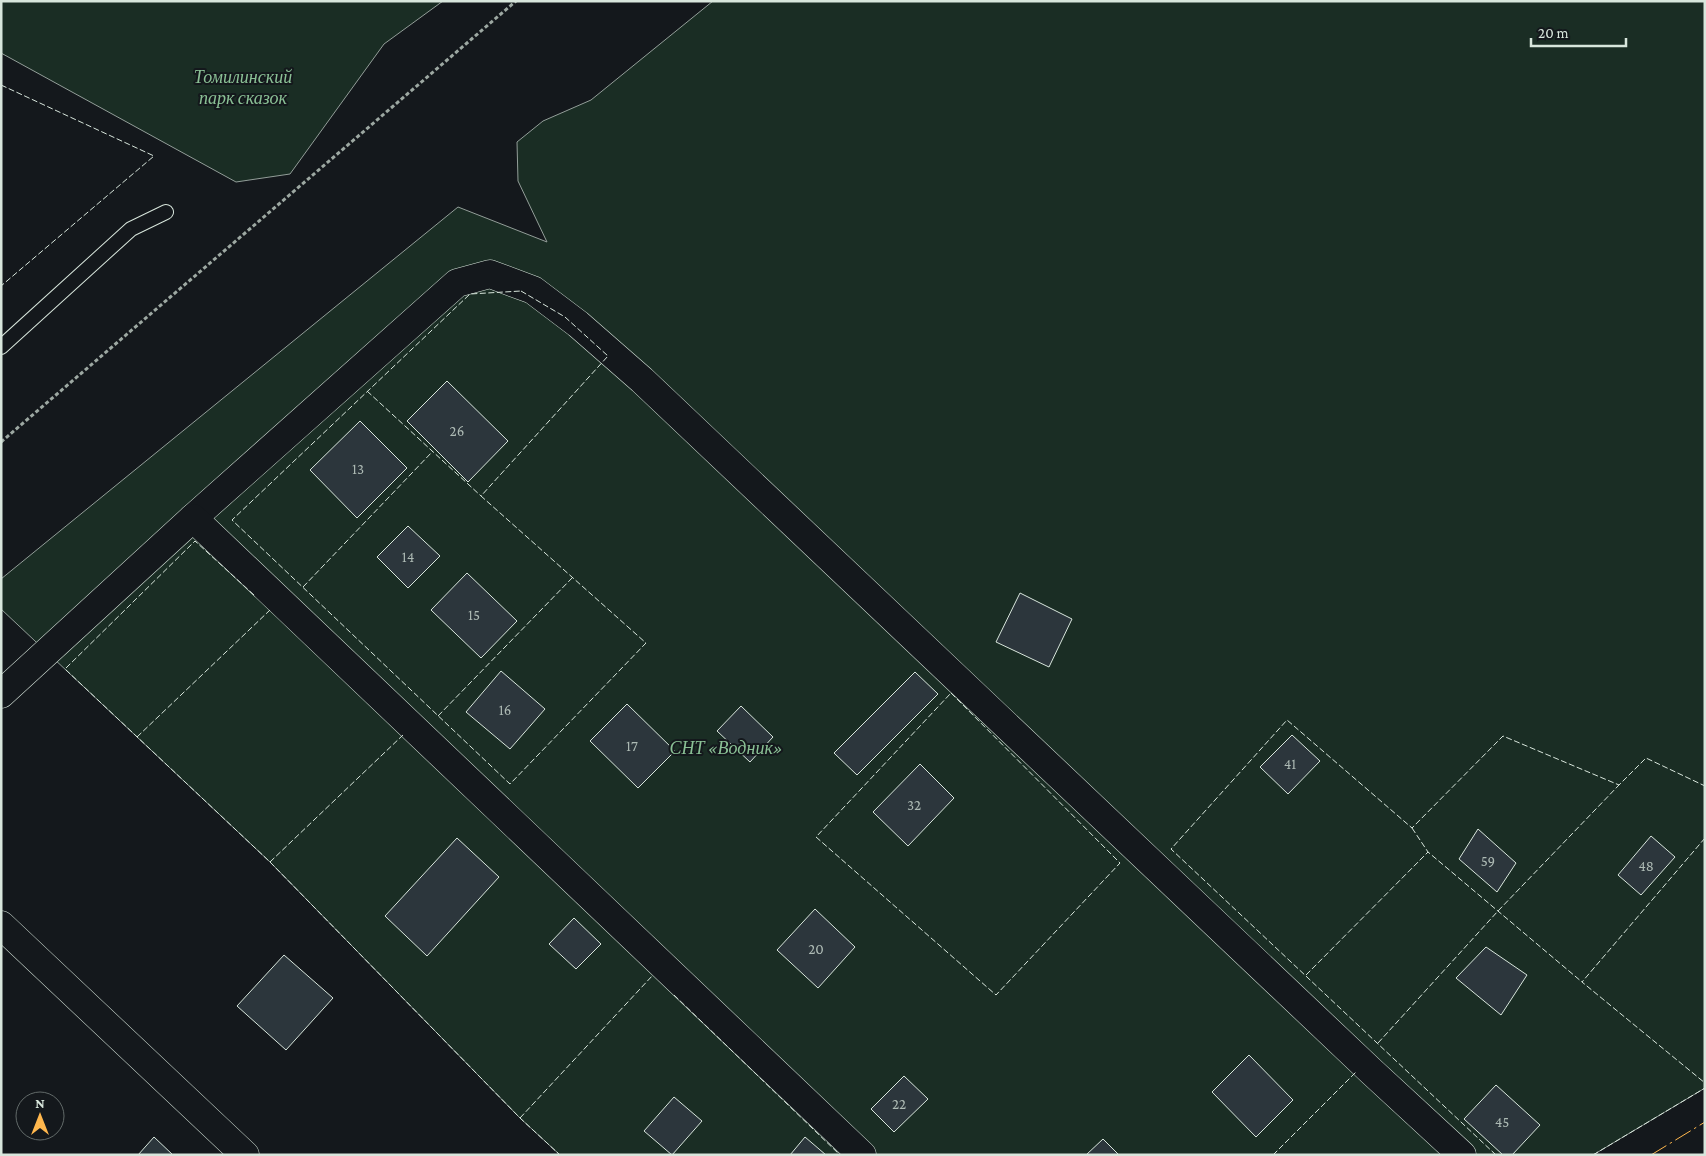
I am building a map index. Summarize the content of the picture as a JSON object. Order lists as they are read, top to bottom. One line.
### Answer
{"parks":["Томилинский парк сказок","СНТ «Водник»"],"house_numbers":["26","13","14","15","16","17","41","32","59","48","20","22","45"],"scale_bar":"20 m","north":"top"}
